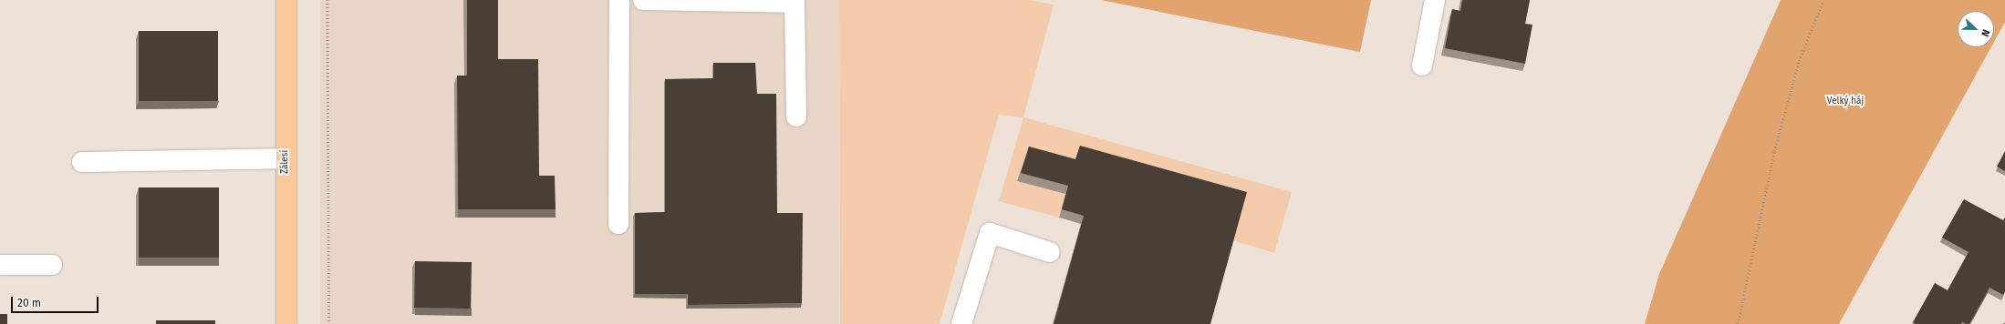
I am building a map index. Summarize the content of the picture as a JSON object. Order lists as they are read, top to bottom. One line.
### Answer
{"streets":{"main road":["Zálesí"]},"parks":["Velký háj"],"scale_bar":"20 m","north":"right"}
